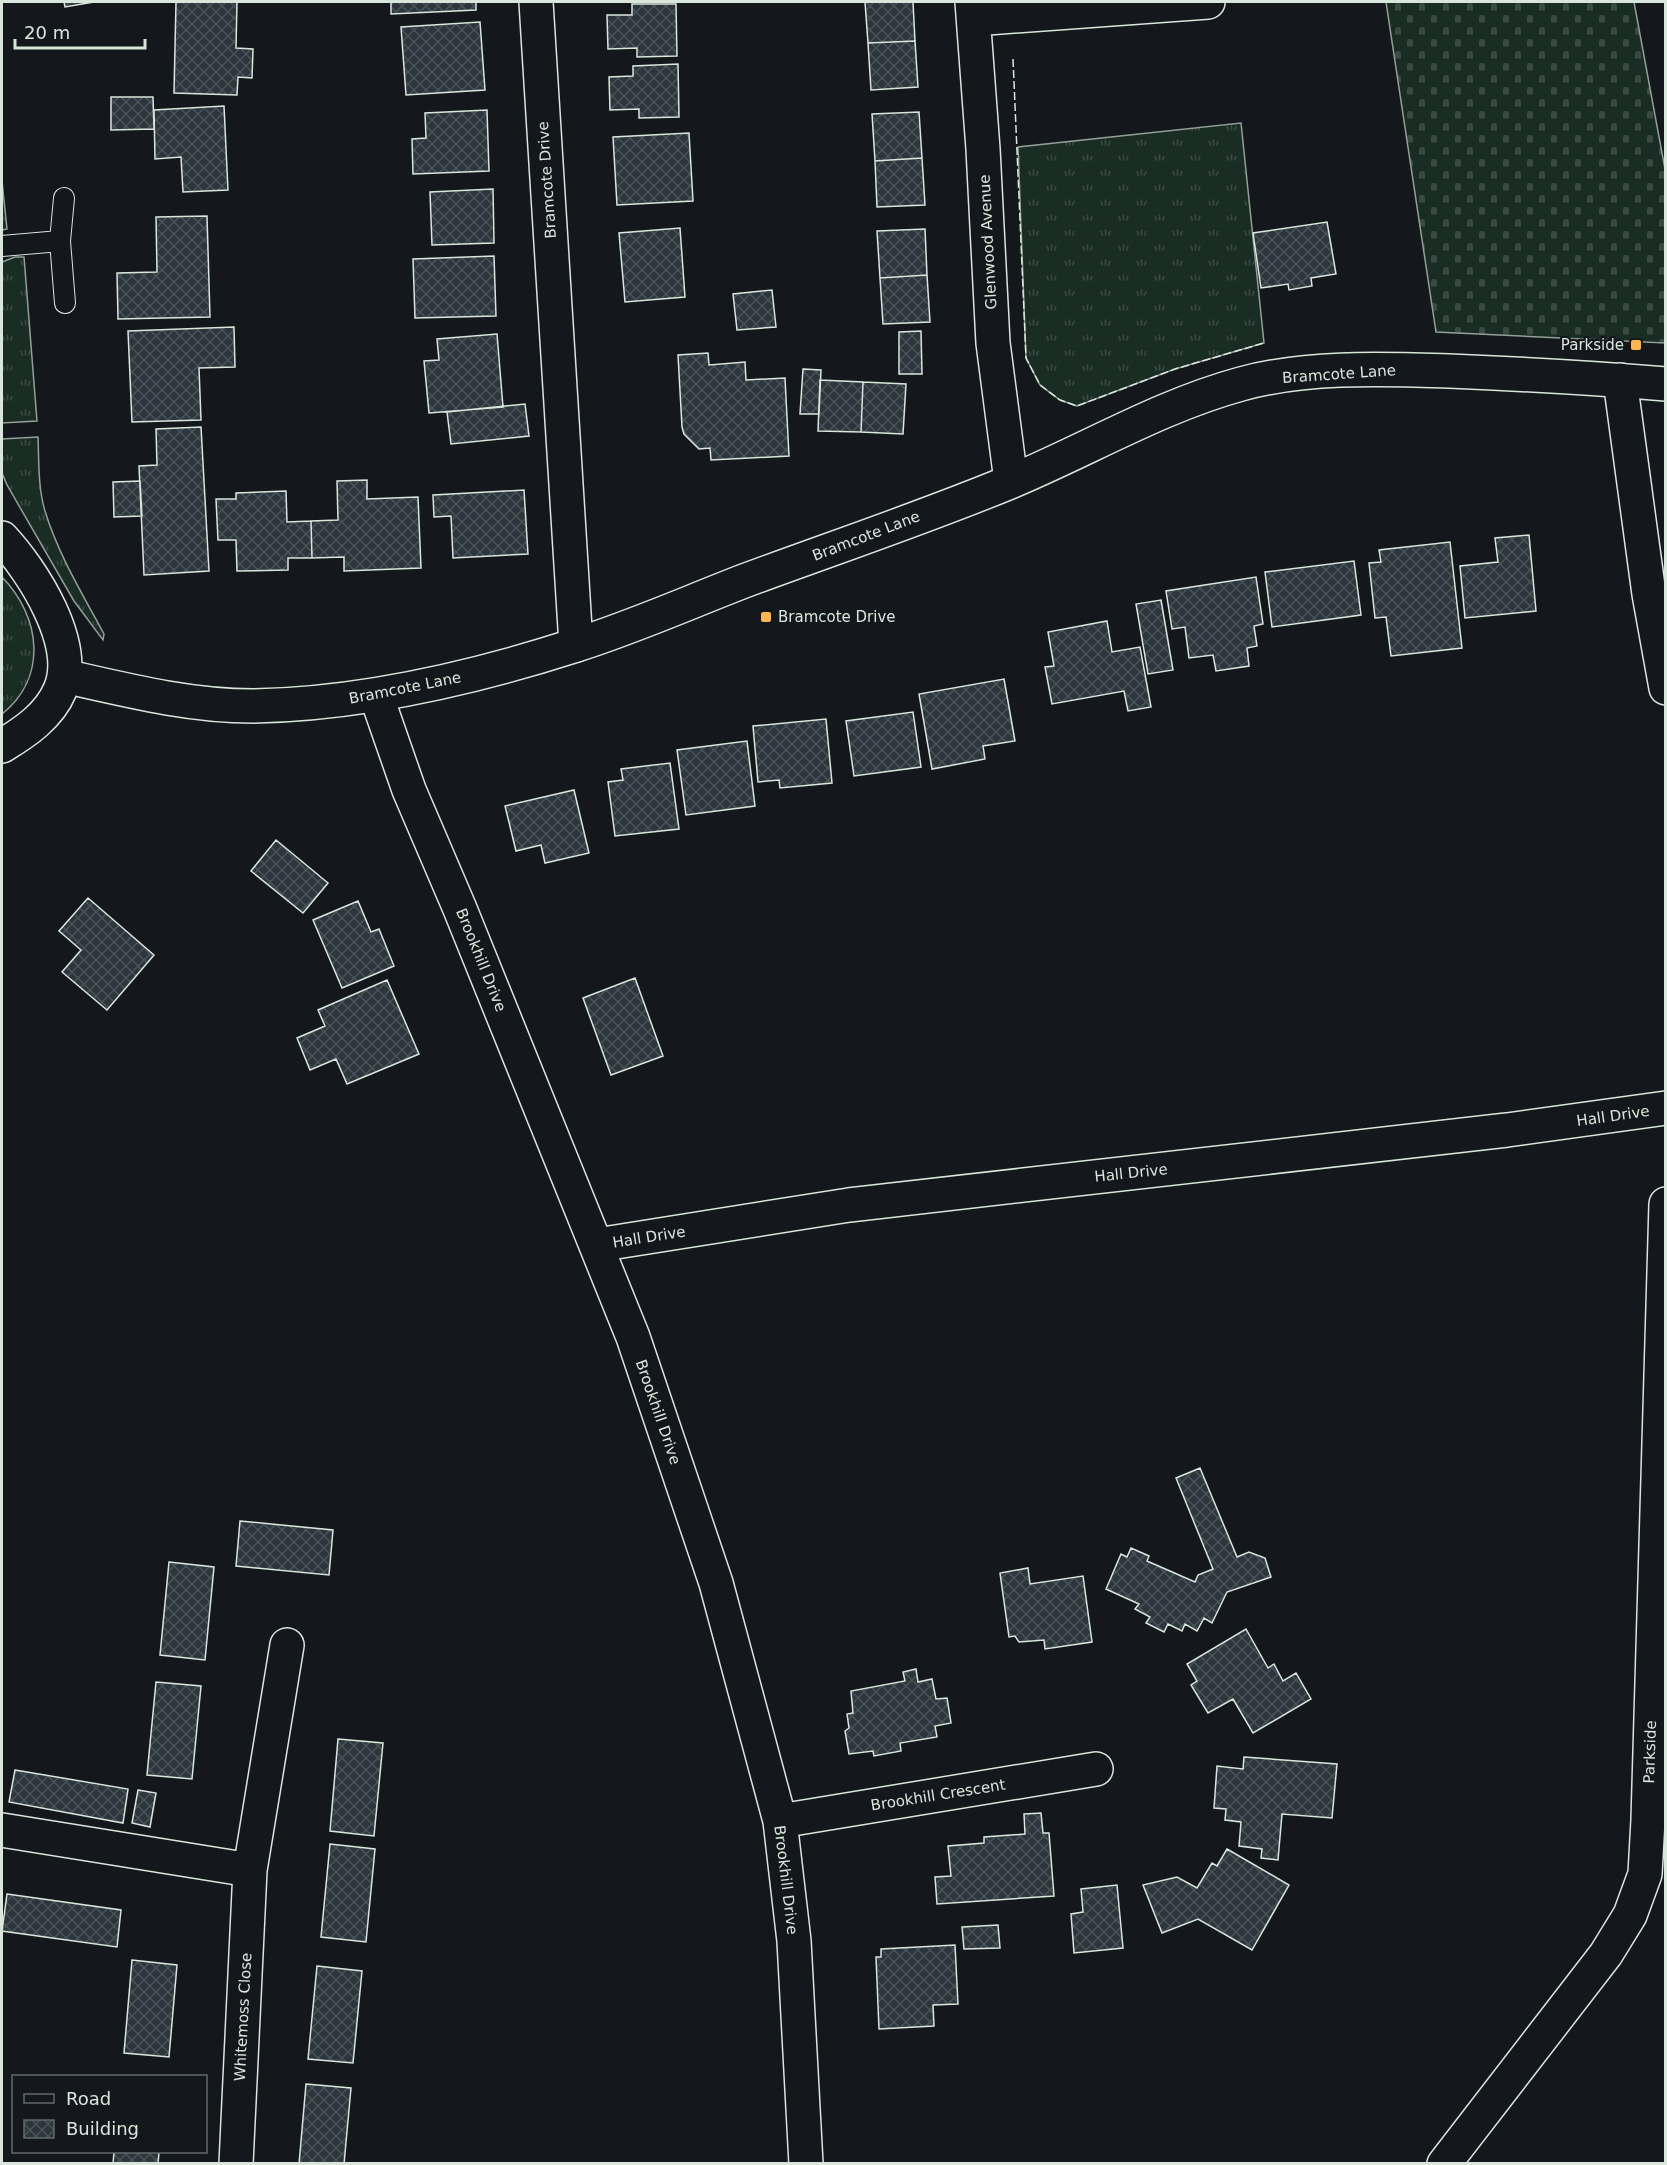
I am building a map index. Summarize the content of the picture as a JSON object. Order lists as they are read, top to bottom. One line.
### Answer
{"streets":{"street":["Bramcote Drive","Glenwood Avenue","Bramcote Lane","Brookhill Drive","Hall Drive","Parkside","Brookhill Crescent","Whitemoss Close"]},"crossings":[["Bramcote Drive","Bramcote Lane"],["Glenwood Avenue","Bramcote Lane"],["Bramcote Lane","Brookhill Drive"],["Brookhill Drive","Hall Drive"],["Brookhill Drive","Brookhill Crescent"]],"places":{"transit":["Parkside","Bramcote Drive"]},"legend":["Road","Building"],"scale_bar":"20 m"}
